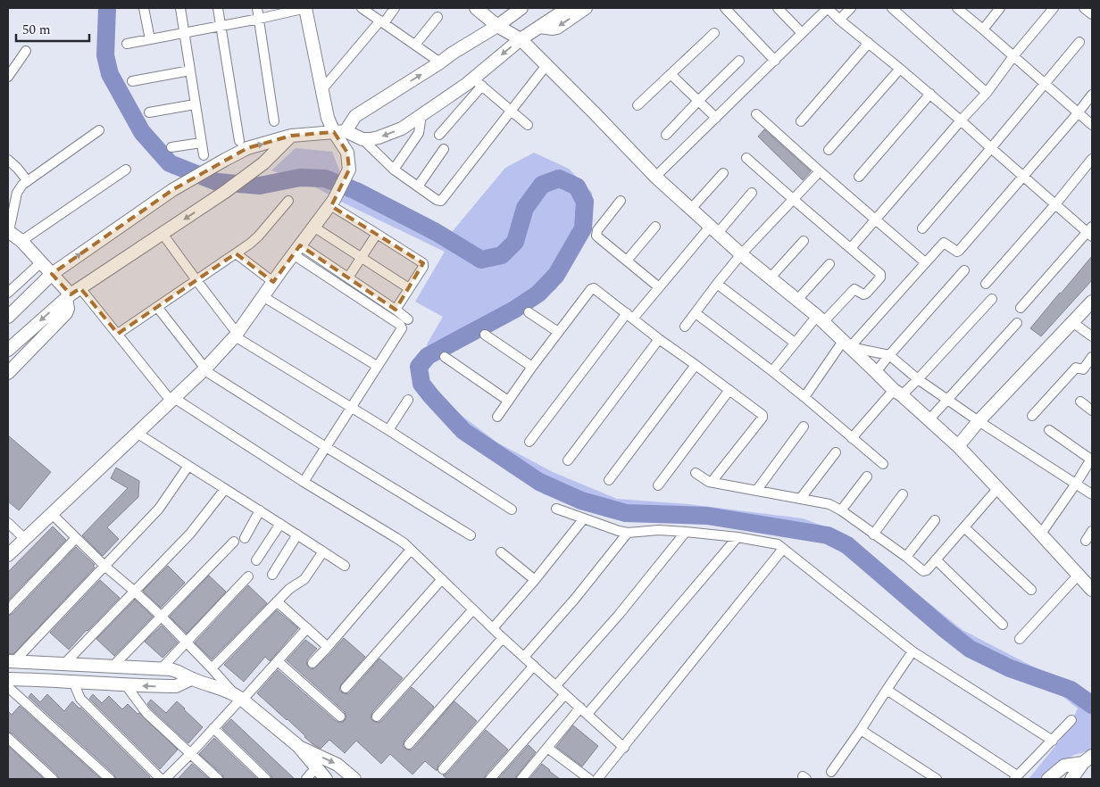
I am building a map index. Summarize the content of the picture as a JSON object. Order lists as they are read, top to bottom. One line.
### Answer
{"scale_bar":"50 m"}
